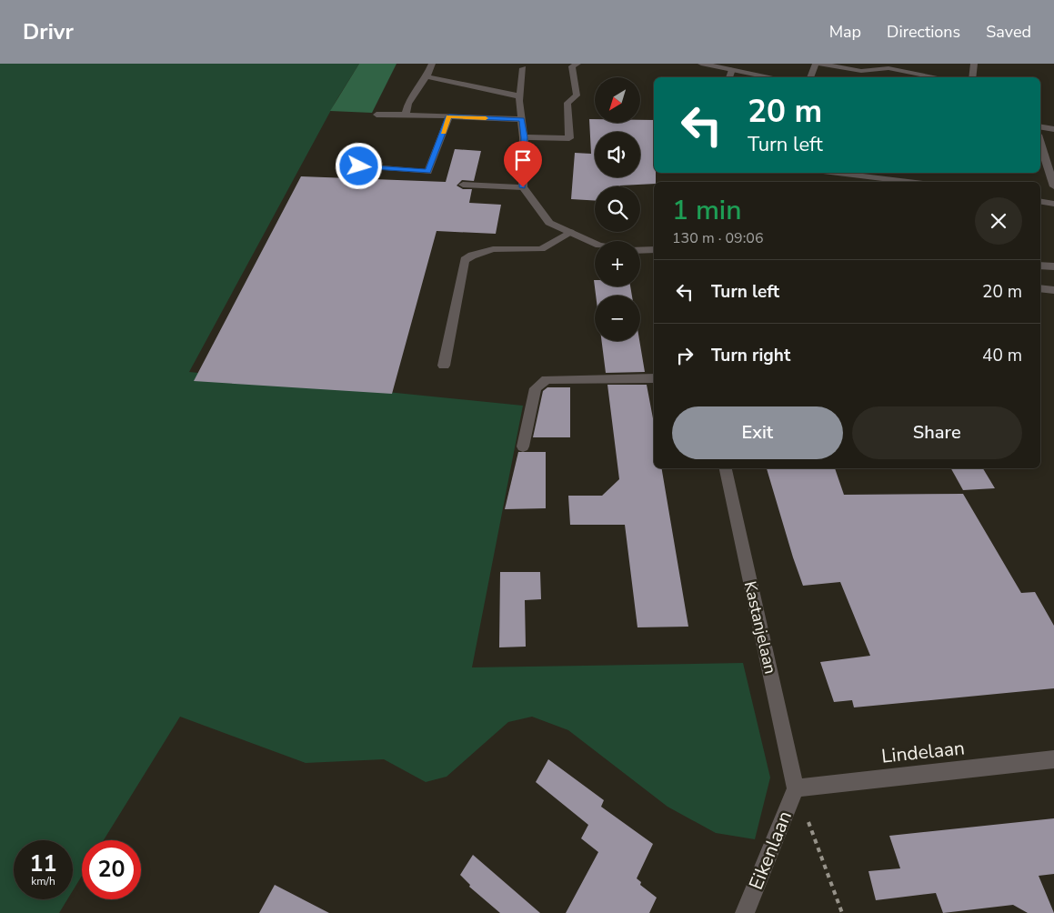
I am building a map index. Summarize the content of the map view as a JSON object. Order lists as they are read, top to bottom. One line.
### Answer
{"streets":{"street":["Kastanjelaan","Lindelaan","Eikenlaan"]},"crossings":[["Kastanjelaan","Lindelaan"],["Kastanjelaan","Eikenlaan"],["Lindelaan","Eikenlaan"]],"north":"bottom left","page":{"header":"Drivr","nav":["Map","Directions","Saved"],"map_buttons":["+","−"],"turn":["20 m","Turn left"],"heading":["1 min","130 m · 09:06"],"list":[{"name":"Turn left","value":"20 m"},{"name":"Turn right","value":"40 m"}],"buttons":["Exit","Share"],"speed":"11 km/h","limit":"20"}}
